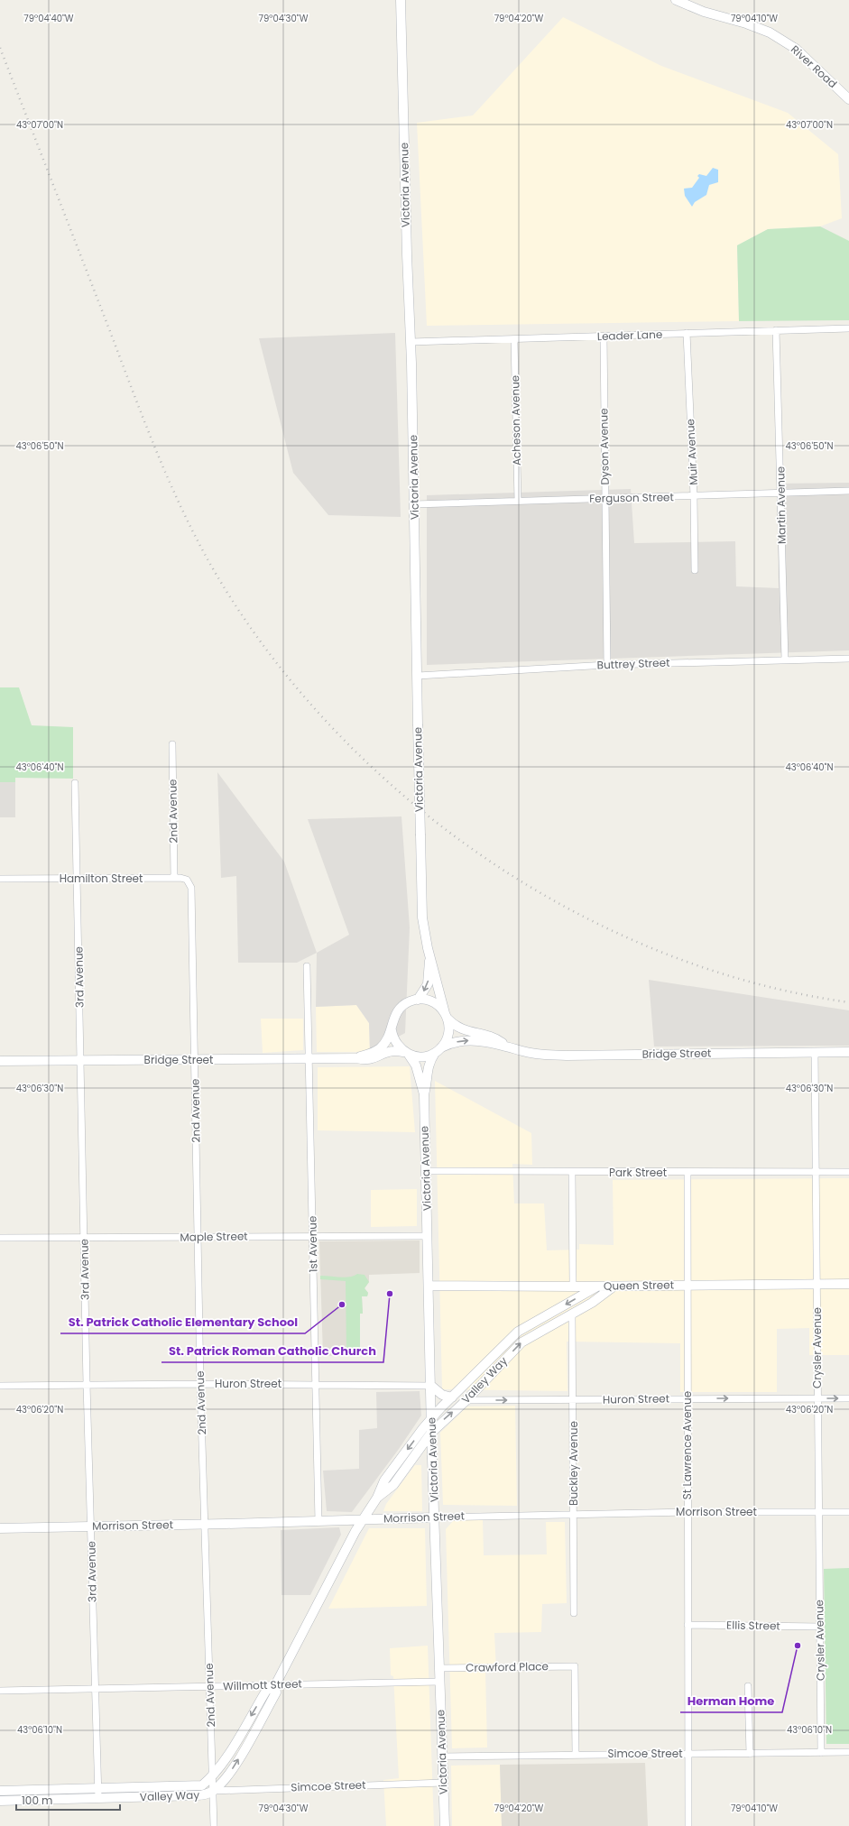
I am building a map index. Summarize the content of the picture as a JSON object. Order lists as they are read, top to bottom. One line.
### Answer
{"streets":{"main road":["River Road","Victoria Avenue","Bridge Street","Queen Street","Valley Way","Morrison Street"],"street":["Leader Lane","Acheson Avenue","Dyson Avenue","Muir Avenue","Ferguson Street","Martin Avenue","Buttrey Street","2nd Avenue","Hamilton Street","3rd Avenue","Park Street","Maple Street","1st Avenue","Crysler Avenue","Huron Street","St Lawrence Avenue","Buckley Avenue","Ellis Street","Crawford Place","Willmott Street","Simcoe Street"]},"crossings":[["Victoria Avenue","Leader Lane"],["Victoria Avenue","Ferguson Street"],["Victoria Avenue","Buttrey Street"],["Victoria Avenue","Bridge Street"],["Victoria Avenue","Park Street"],["Victoria Avenue","Maple Street"],["Victoria Avenue","Queen Street"],["Victoria Avenue","Valley Way"],["Victoria Avenue","Huron Street"],["Victoria Avenue","Morrison Street"],["Victoria Avenue","Crawford Place"],["Victoria Avenue","Willmott Street"],["Victoria Avenue","Simcoe Street"],["Leader Lane","Acheson Avenue"],["Leader Lane","Dyson Avenue"],["Leader Lane","Muir Avenue"],["Leader Lane","Martin Avenue"],["Acheson Avenue","Ferguson Street"],["Dyson Avenue","Ferguson Street"],["Dyson Avenue","Buttrey Street"],["Muir Avenue","Ferguson Street"],["Ferguson Street","Martin Avenue"],["Martin Avenue","Buttrey Street"],["2nd Avenue","Hamilton Street"],["2nd Avenue","Bridge Street"],["2nd Avenue","Maple Street"],["2nd Avenue","Valley Way"],["2nd Avenue","Huron Street"],["2nd Avenue","Morrison Street"],["2nd Avenue","Willmott Street"],["2nd Avenue","Simcoe Street"],["Hamilton Street","3rd Avenue"],["3rd Avenue","Bridge Street"],["3rd Avenue","Maple Street"],["3rd Avenue","Valley Way"],["3rd Avenue","Huron Street"],["3rd Avenue","Morrison Street"],["3rd Avenue","Willmott Street"],["Bridge Street","1st Avenue"],["Bridge Street","Crysler Avenue"],["Park Street","Crysler Avenue"],["Park Street","St Lawrence Avenue"],["Maple Street","1st Avenue"],["1st Avenue","Huron Street"],["1st Avenue","Morrison Street"],["Queen Street","Crysler Avenue"],["Queen Street","Valley Way"],["Queen Street","St Lawrence Avenue"],["Crysler Avenue","Huron Street"],["Crysler Avenue","Morrison Street"],["Crysler Avenue","Ellis Street"],["Crysler Avenue","Simcoe Street"],["Valley Way","Huron Street"],["Valley Way","Buckley Avenue"],["Valley Way","Morrison Street"],["Valley Way","Willmott Street"],["Valley Way","Simcoe Street"],["Huron Street","St Lawrence Avenue"],["Huron Street","Buckley Avenue"],["St Lawrence Avenue","Morrison Street"],["St Lawrence Avenue","Ellis Street"],["St Lawrence Avenue","Simcoe Street"],["Buckley Avenue","Morrison Street"],["Crawford Place","Simcoe Street"]],"places":["St. Patrick Roman Catholic Church","St. Patrick Catholic Elementary School","Herman Home"],"scale_bar":"100 m","coordinates":["79°04'40\"W","79°04'30\"W","79°04'20\"W","79°04'10\"W","43°07'00\"N","43°06'50\"N","43°06'40\"N","43°06'30\"N","43°06'20\"N","43°06'10\"N"]}
